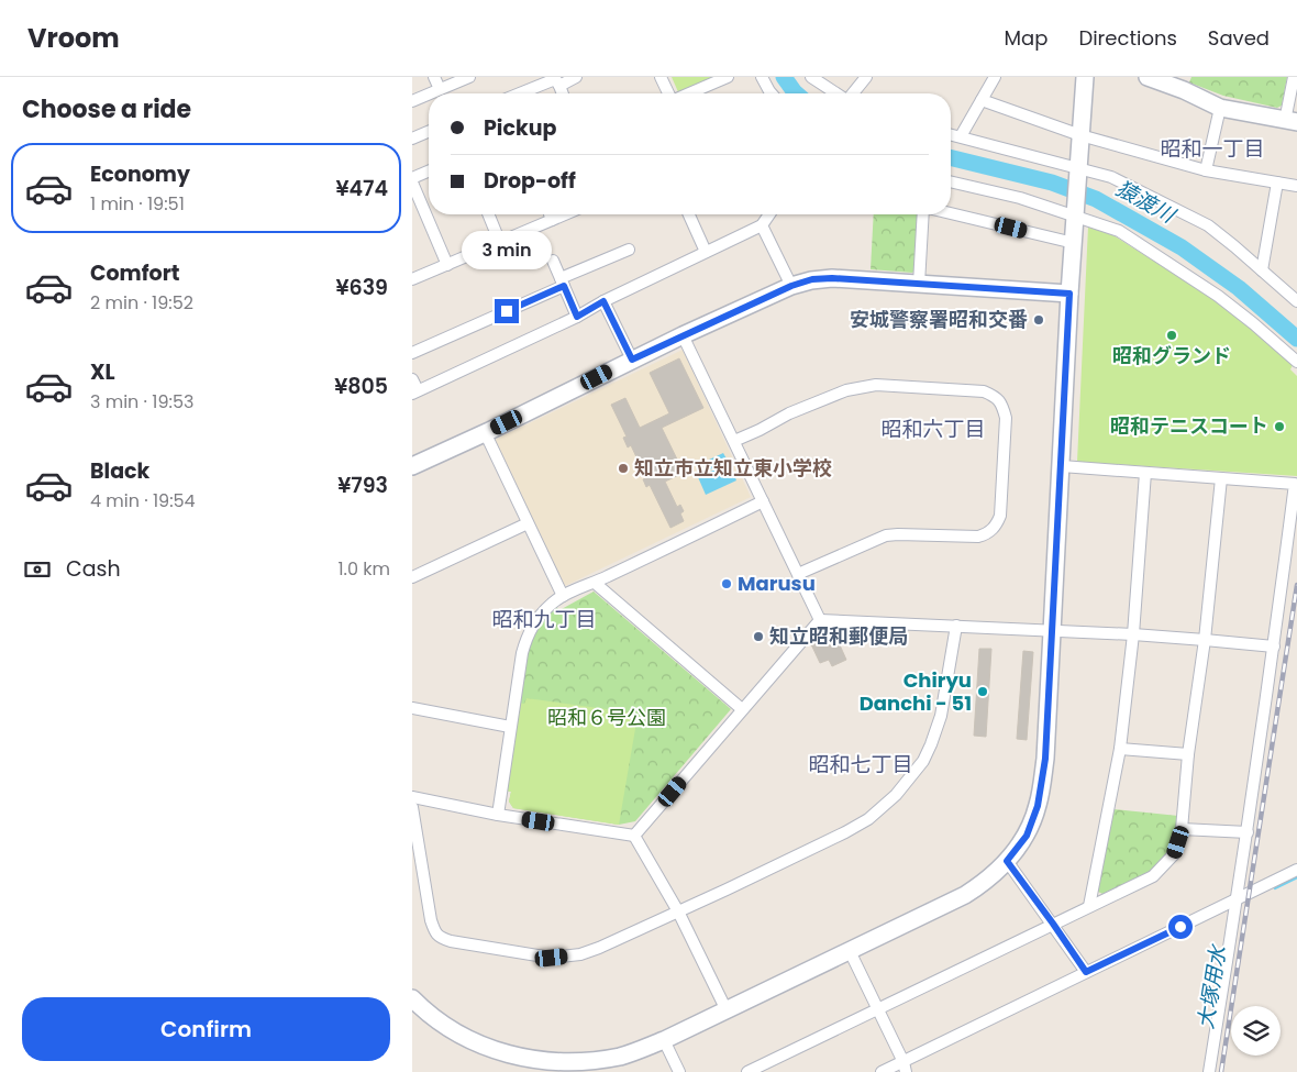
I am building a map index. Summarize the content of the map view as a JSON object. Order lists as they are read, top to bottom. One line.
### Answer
{"districts":["昭和一丁目","昭和六丁目","昭和九丁目","昭和七丁目"],"water":["猿渡川","大塚用水"],"parks":["昭和６号公園"],"places":["安城警察署昭和交番","昭和グランド","昭和テニスコート","知立市立知立東小学校","Marusu","知立昭和郵便局","Chiryu Danchi - 51"],"page":{"header":"Vroom","nav":["Map","Directions","Saved"],"heading":"Choose a ride","banner":["Pickup","Drop-off"],"list":[{"name":"Economy","note":"1 min · 19:51","value":"¥474"},{"name":"Comfort","note":"2 min · 19:52","value":"¥639"},{"name":"XL","note":"3 min · 19:53","value":"¥805"},{"name":"Black","note":"4 min · 19:54","value":"¥793"}],"bubble":"3 min","pay":["Cash","1.0 km"],"buttons":"Confirm"}}
